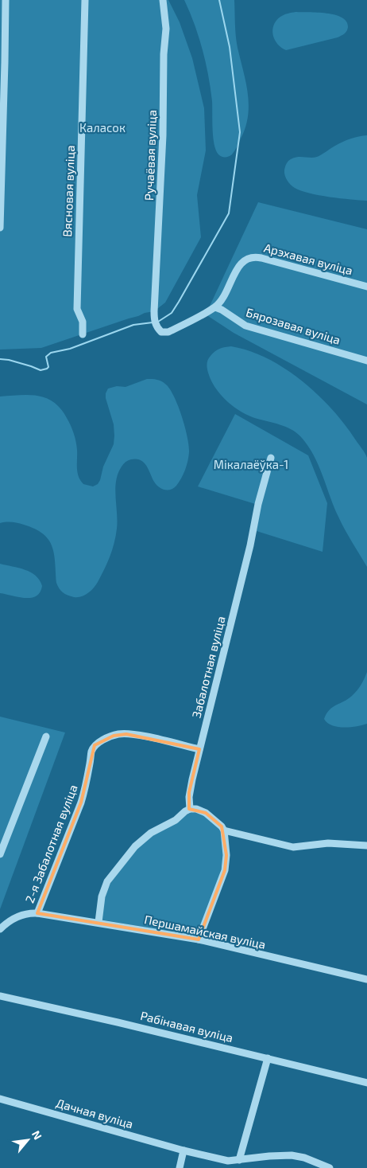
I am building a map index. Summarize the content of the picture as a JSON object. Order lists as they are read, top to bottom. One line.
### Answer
{"streets":{"street":["Ручаёвая вуліца","Вясновая вуліца","Арэхавая вуліца","Бярозавая вуліца","Забалотная вуліца","2-я Забалотная вуліца","Першамайская вуліца","Рабінавая вуліца","Дачная вуліца"]},"crossings":[["Ручаёвая вуліца","Арэхавая вуліца"],["Ручаёвая вуліца","Бярозавая вуліца"],["Арэхавая вуліца","Бярозавая вуліца"],["Забалотная вуліца","2-я Забалотная вуліца"],["2-я Забалотная вуліца","Першамайская вуліца"]],"parks":["Каласок","Мікалаёўка-1"],"north":"top right"}
